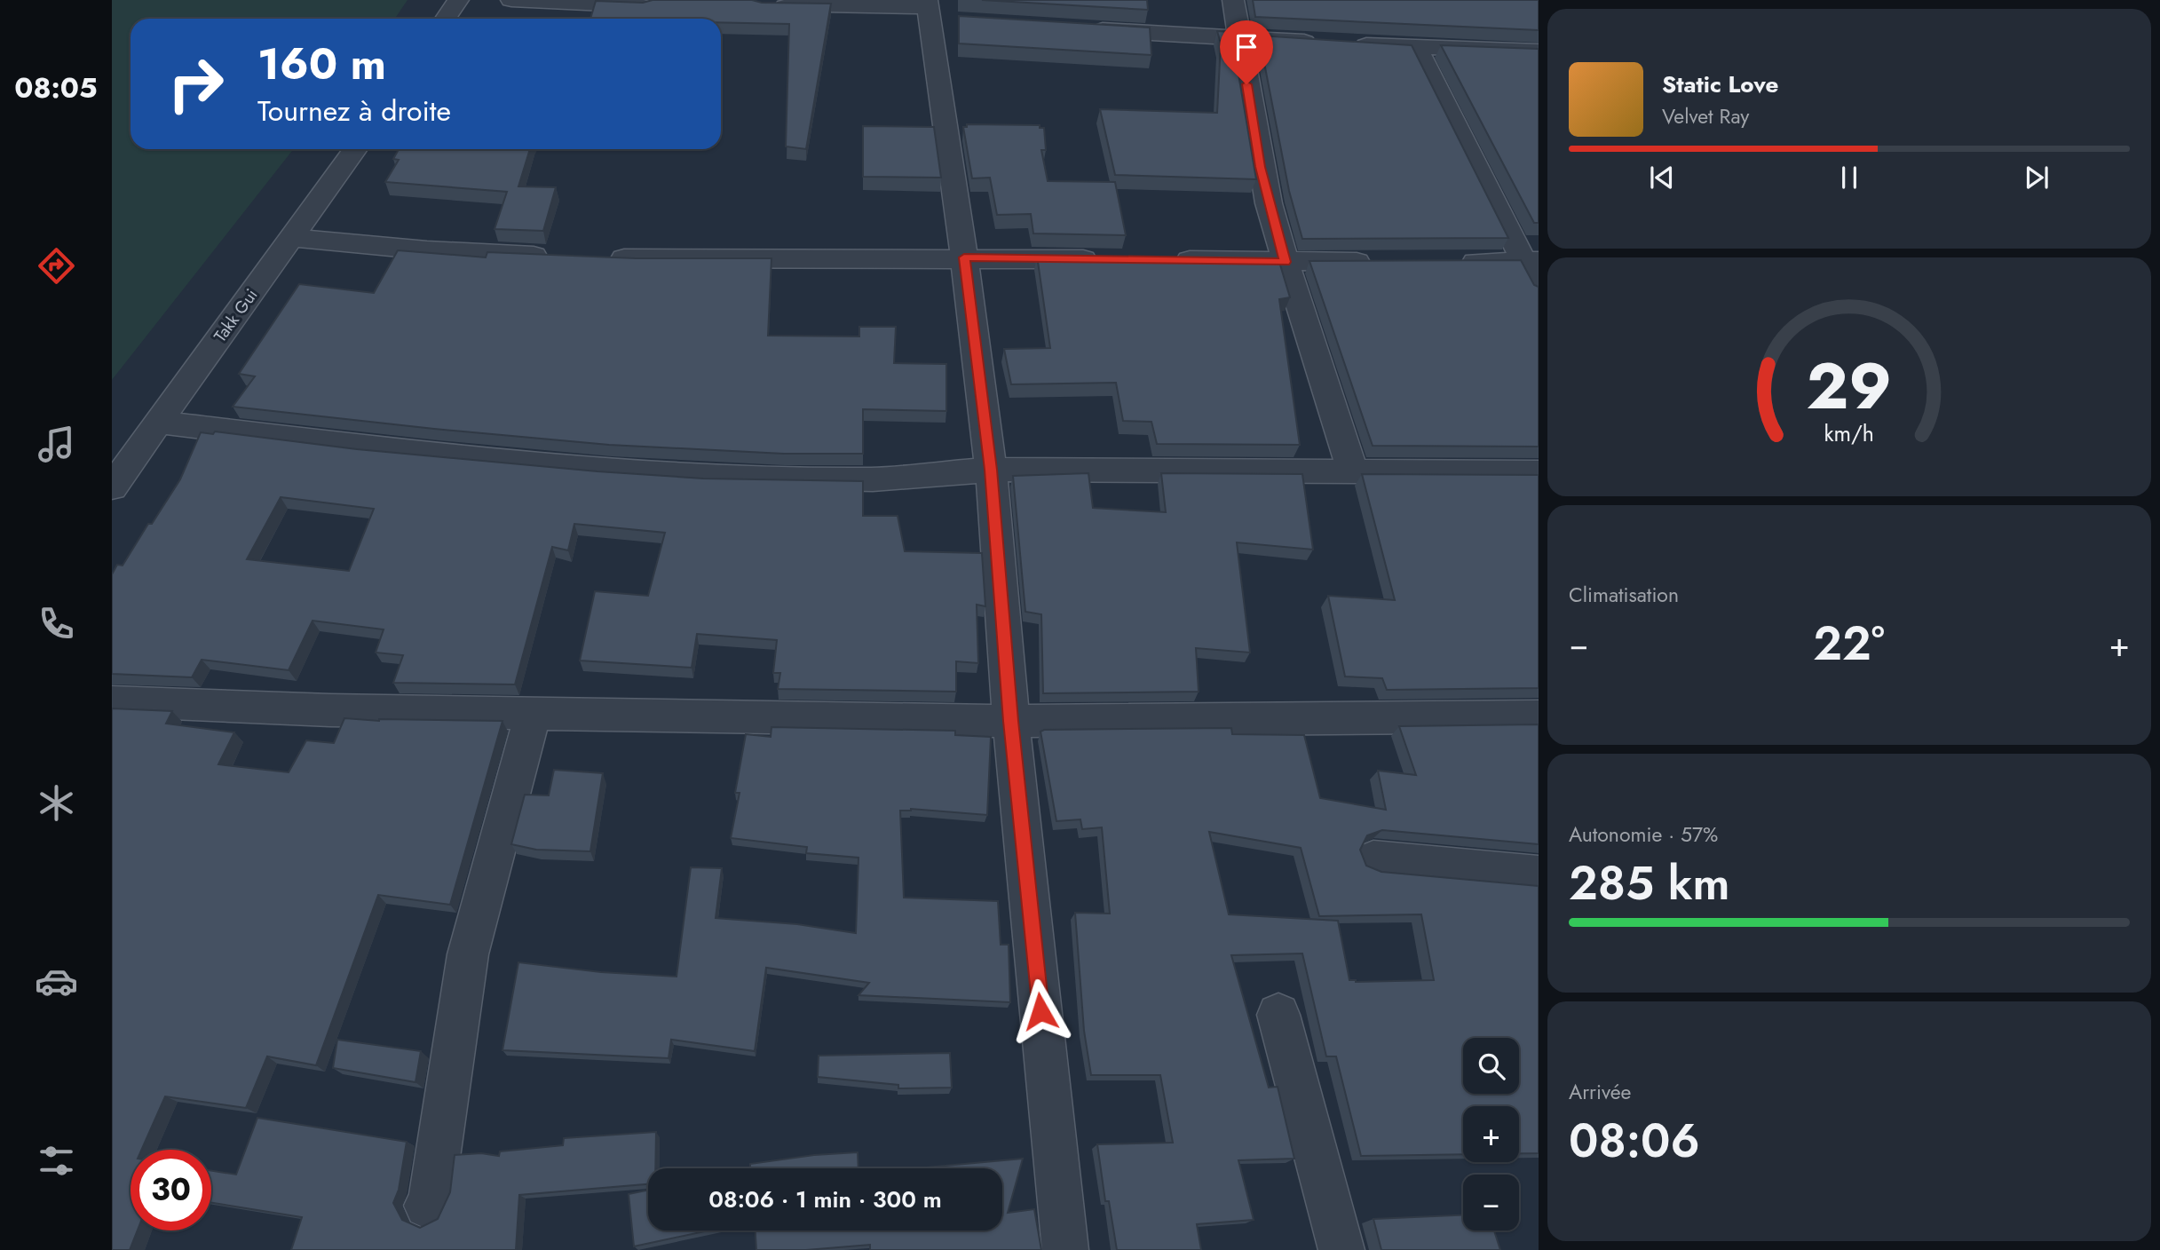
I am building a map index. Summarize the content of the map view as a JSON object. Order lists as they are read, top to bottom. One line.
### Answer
{"streets":{"street":["Takk Gui"]},"page":{"tabs":"08:05","turn":["160 m","Tournez à droite"],"song":["Static Love","Velvet Ray"],"tile":["Climatisation",["Autonomie · 57%","285 km"],["Arrivée","08:06"]],"heat":["−","22°","+"],"map_buttons":["+","−"],"limit":"30","trip":"08:06 · 1 min · 300 m","gauge":["29","km/h"]}}
